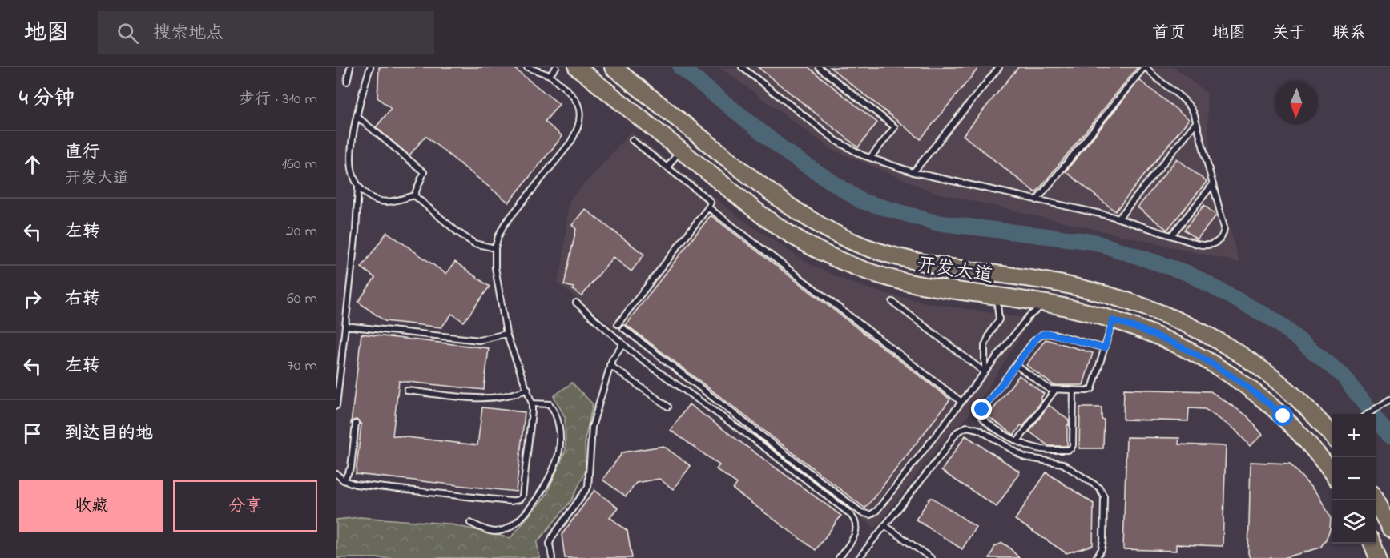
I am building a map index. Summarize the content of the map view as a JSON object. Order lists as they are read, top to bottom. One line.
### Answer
{"streets":{"main road":["开发大道"]},"north":"bottom","page":{"header":"地图","search":"搜索地点","nav":["首页","地图","关于","联系"],"heading":["4 分钟","步行 · 310 m"],"list":[["直行","开发大道","160 m"],["左转","20 m"],["右转","60 m"],["左转","70 m"],"到达目的地"],"map_buttons":["+","−"],"buttons":["收藏","分享"]}}
